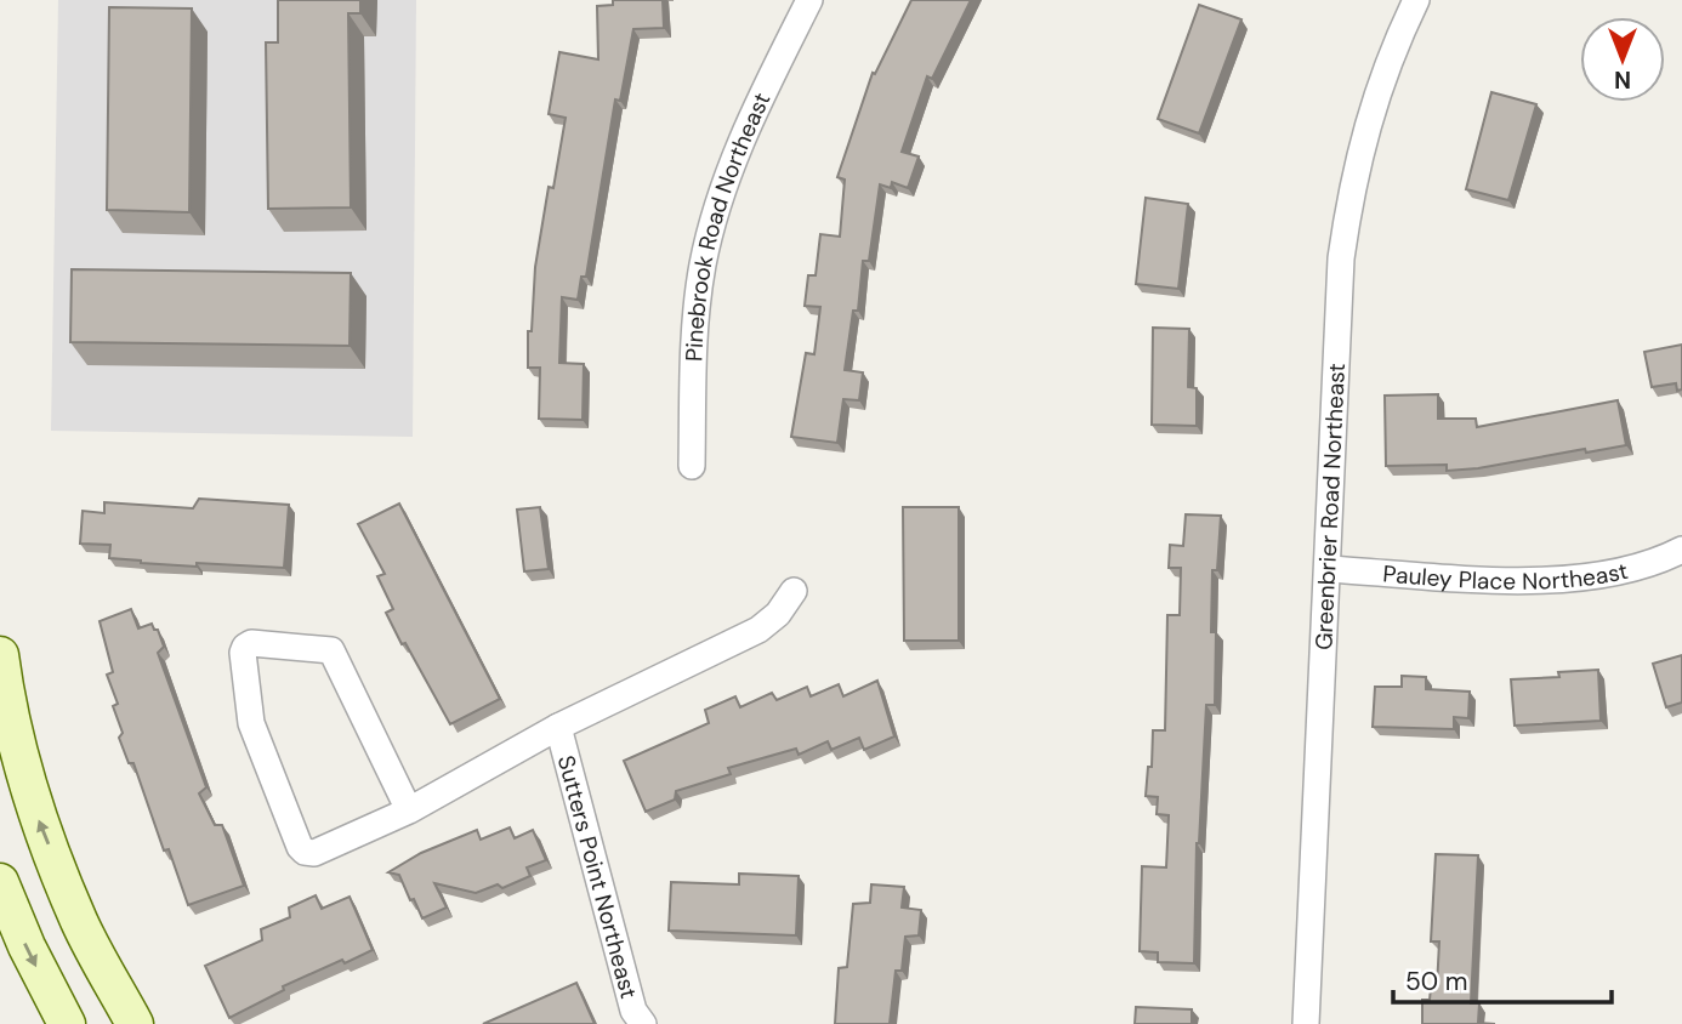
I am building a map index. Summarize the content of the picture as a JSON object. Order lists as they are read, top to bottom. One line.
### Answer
{"streets":{"street":["Pinebrook Road Northeast","Greenbrier Road Northeast","Pauley Place Northeast","Sutters Point Northeast"]},"crossings":[["Greenbrier Road Northeast","Pauley Place Northeast"]],"scale_bar":"50 m","north":"bottom"}
